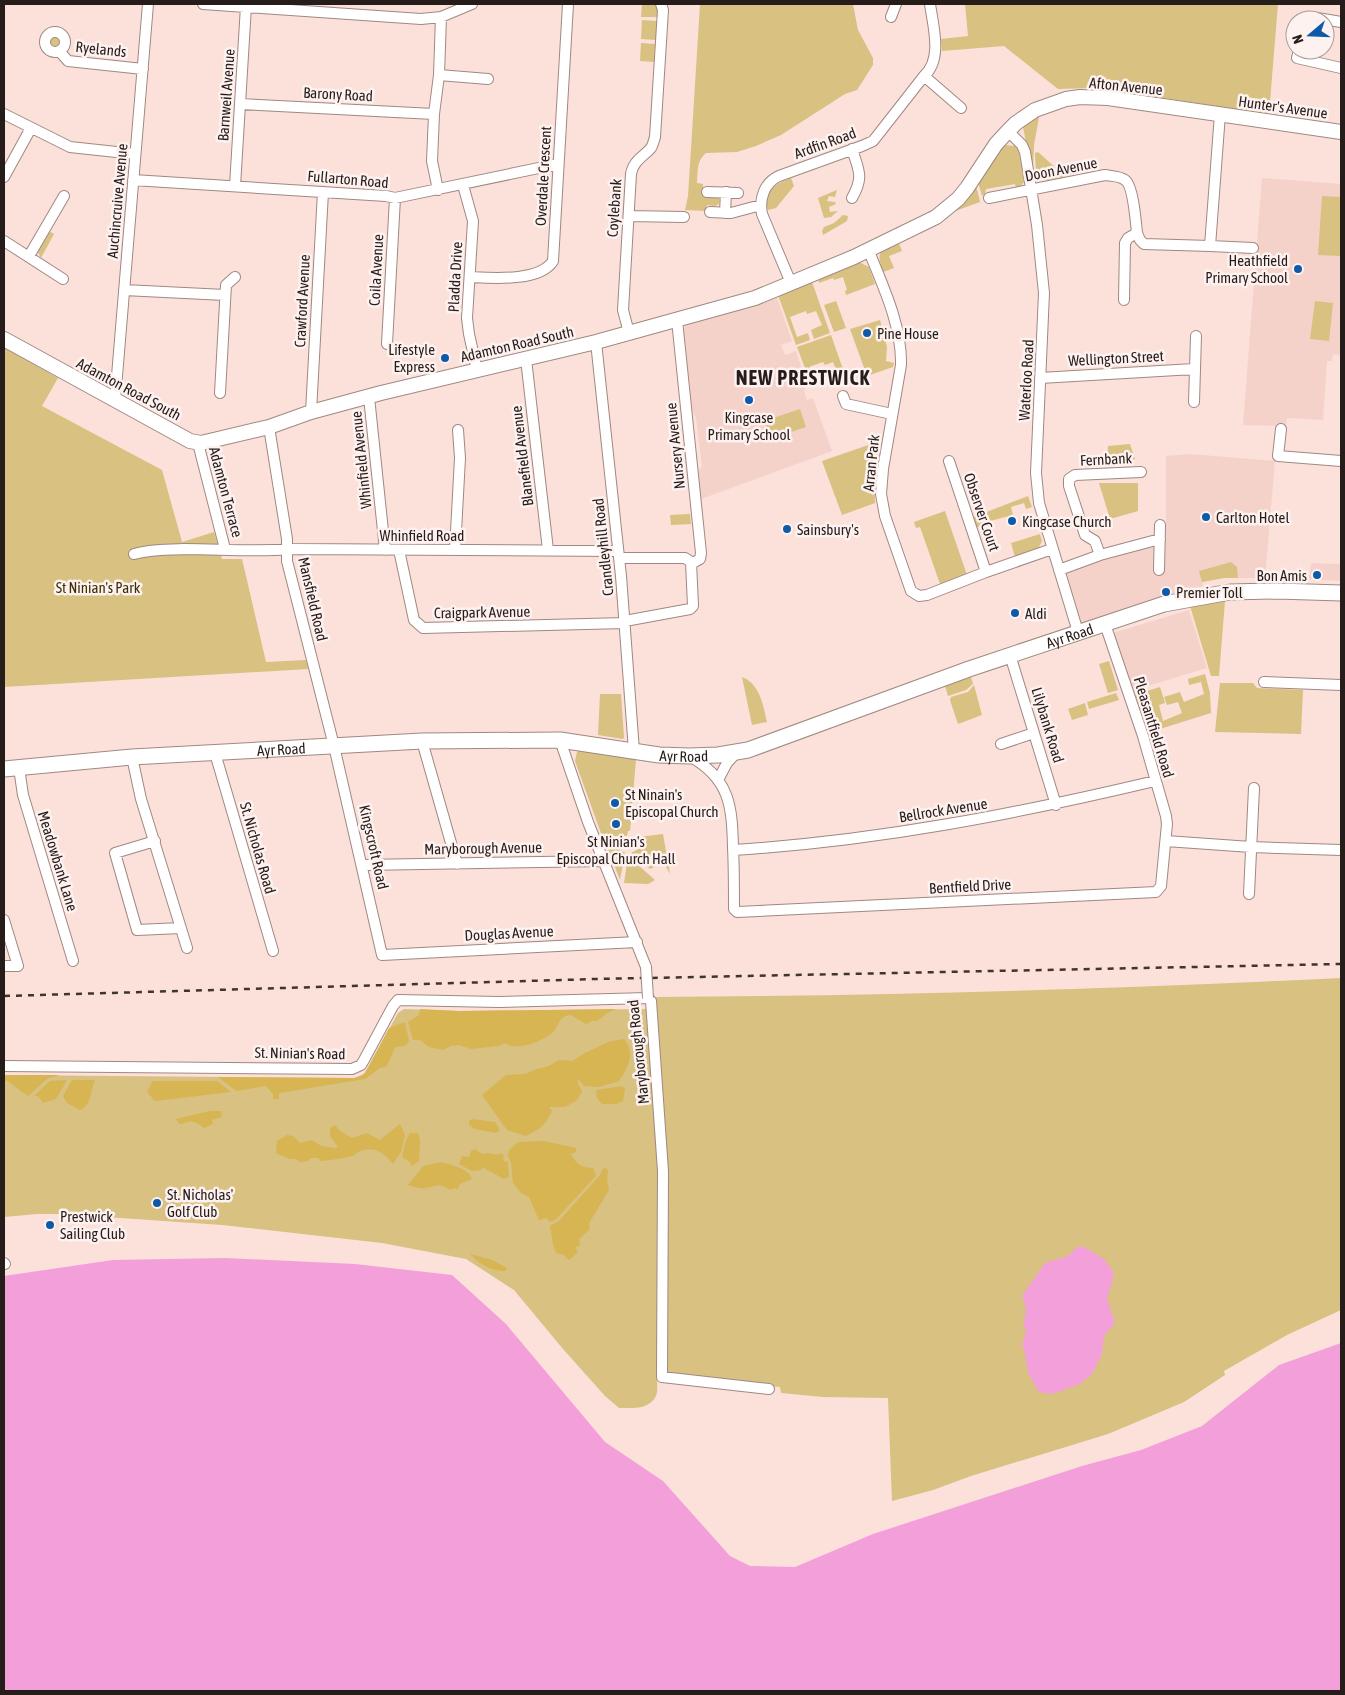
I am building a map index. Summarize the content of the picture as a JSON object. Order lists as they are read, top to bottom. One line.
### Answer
{"streets":{"main road":["Ayr Road"],"street":["Ryelands","Afton Avenue","Barony Road","Barnweil Avenue","Hunter's Avenue","Ardfin Road","Doon Avenue","Overdale Crescent","Fullarton Road","Auchincruive Avenue","Coylebank","Coila Avenue","Pladda Drive","Crawford Avenue","Adamton Road South","Wellington Street","Waterloo Road","Nursery Avenue","Blanefield Avenue","Fernbank","Whinfield Avenue","Arran Park","Adamton Terrace","Observer Court","Whinfield Road","Crandleyhill Road","Mansfield Road","Craigpark Avenue","Lilybank Road","Pleasantfield Road","Bellrock Avenue","Kingscroft Road","St. Nicholas Road","Maryborough Avenue","Meadowbank Lane","Bentfield Drive","Douglas Avenue","Maryborough Road","St. Ninian's Road"]},"crossings":[["Ryelands","Auchincruive Avenue"],["Afton Avenue","Hunter's Avenue"],["Afton Avenue","Adamton Road South"],["Afton Avenue","Waterloo Road"],["Barony Road","Barnweil Avenue"],["Barnweil Avenue","Fullarton Road"],["Doon Avenue","Waterloo Road"],["Overdale Crescent","Fullarton Road"],["Overdale Crescent","Pladda Drive"],["Fullarton Road","Auchincruive Avenue"],["Fullarton Road","Coila Avenue"],["Fullarton Road","Pladda Drive"],["Fullarton Road","Crawford Avenue"],["Auchincruive Avenue","Adamton Road South"],["Coylebank","Adamton Road South"],["Pladda Drive","Adamton Road South"],["Crawford Avenue","Adamton Road South"],["Adamton Road South","Waterloo Road"],["Adamton Road South","Nursery Avenue"],["Adamton Road South","Blanefield Avenue"],["Adamton Road South","Whinfield Avenue"],["Adamton Road South","Arran Park"],["Adamton Road South","Adamton Terrace"],["Adamton Road South","Crandleyhill Road"],["Adamton Road South","Mansfield Road"],["Wellington Street","Waterloo Road"],["Waterloo Road","Arran Park"],["Waterloo Road","Ayr Road"],["Nursery Avenue","Whinfield Road"],["Nursery Avenue","Craigpark Avenue"],["Blanefield Avenue","Whinfield Road"],["Whinfield Avenue","Whinfield Road"],["Arran Park","Observer Court"],["Adamton Terrace","Whinfield Road"],["Whinfield Road","Crandleyhill Road"],["Whinfield Road","Mansfield Road"],["Whinfield Road","Craigpark Avenue"],["Crandleyhill Road","Craigpark Avenue"],["Crandleyhill Road","Ayr Road"],["Mansfield Road","Ayr Road"],["Mansfield Road","Kingscroft Road"],["Ayr Road","Lilybank Road"],["Ayr Road","Pleasantfield Road"],["Ayr Road","Kingscroft Road"],["Ayr Road","St. Nicholas Road"],["Ayr Road","Meadowbank Lane"],["Ayr Road","Maryborough Road"],["Lilybank Road","Bellrock Avenue"],["Pleasantfield Road","Bellrock Avenue"],["Pleasantfield Road","Bentfield Drive"],["Bellrock Avenue","Bentfield Drive"],["Kingscroft Road","Maryborough Avenue"],["Kingscroft Road","Douglas Avenue"],["Maryborough Avenue","Maryborough Road"],["Douglas Avenue","Maryborough Road"],["Maryborough Road","St. Ninian's Road"]],"districts":["NEW PRESTWICK"],"parks":["St Ninian's Park"],"places":["Heathfield Primary School","Pine House","Lifestyle Express","Kingcase Primary School","Carlton Hotel","Kingcase Church","Sainsbury's","Bon Amis","Premier Toll","Aldi","St Ninain's Episcopal Church","St Ninian's Episcopal Church Hall","St. Nicholas' Golf Club","Prestwick Sailing Club"],"north":"left"}
